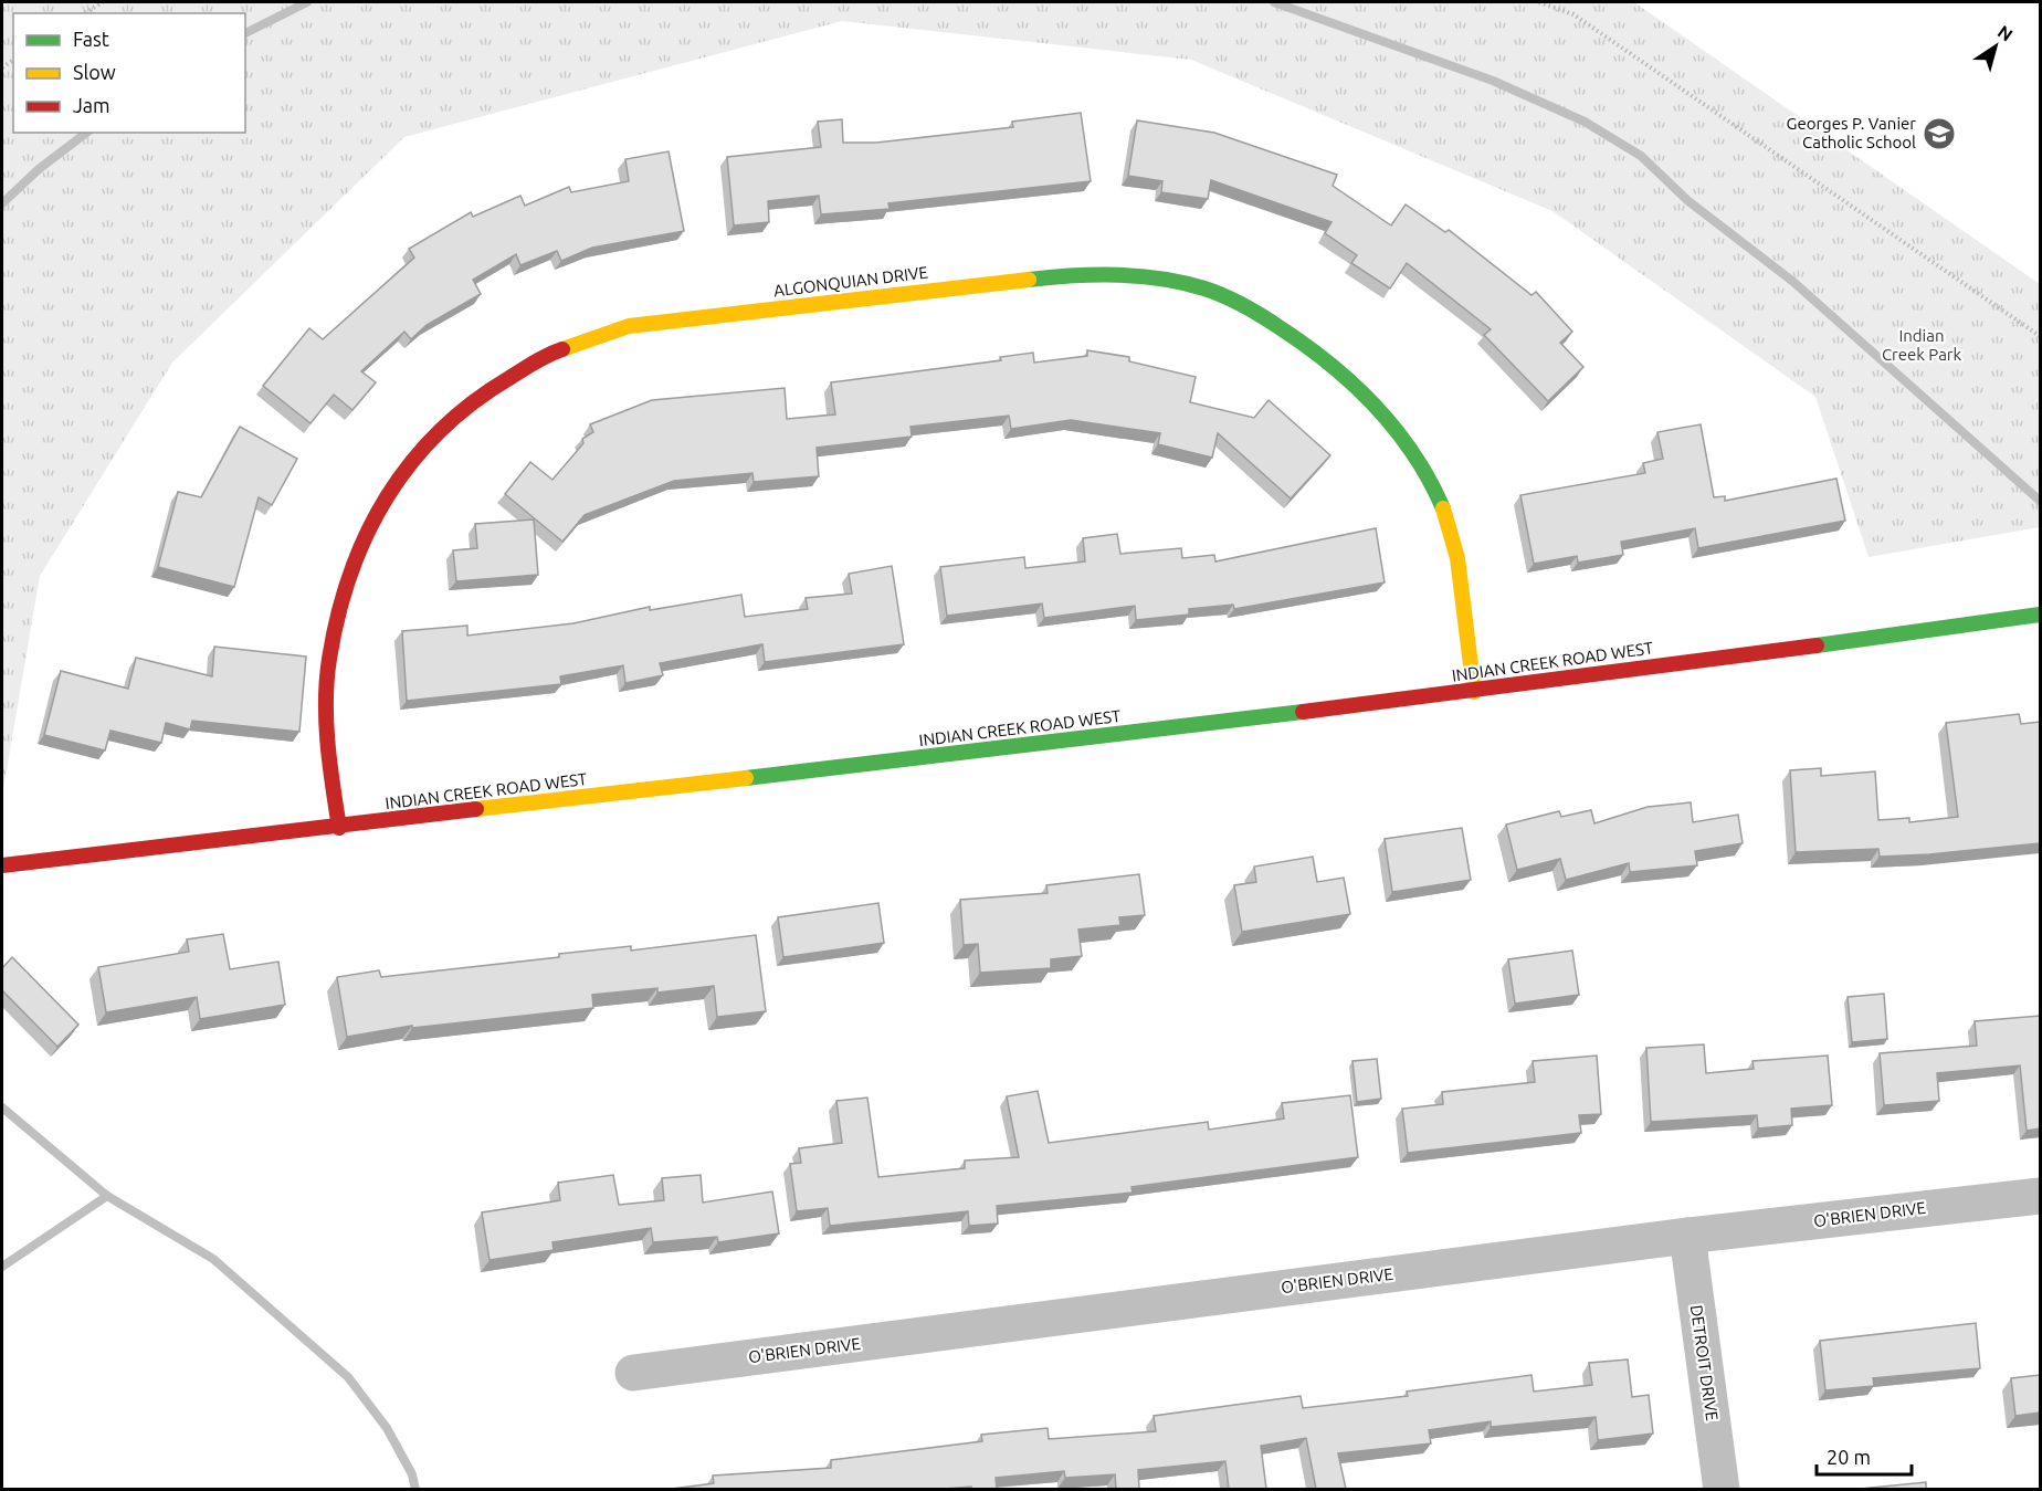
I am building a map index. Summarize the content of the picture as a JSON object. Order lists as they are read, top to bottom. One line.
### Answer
{"streets":{"street":["ALGONQUIAN DRIVE","INDIAN CREEK ROAD WEST","O'BRIEN DRIVE","DETROIT DRIVE"]},"crossings":[["ALGONQUIAN DRIVE","INDIAN CREEK ROAD WEST"],["O'BRIEN DRIVE","DETROIT DRIVE"]],"parks":["Indian Creek Park"],"places":{"school or university":["Georges P. Vanier Catholic School"]},"legend":["Fast","Slow","Jam"],"scale_bar":"20 m","north":"top right"}
